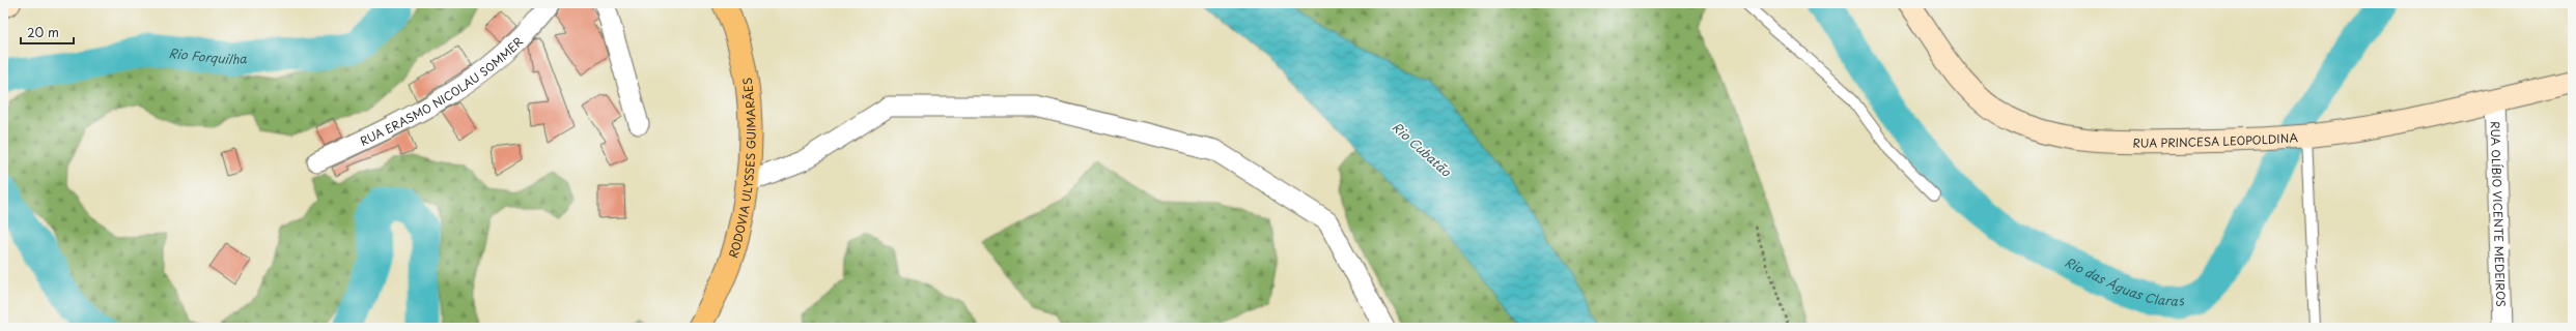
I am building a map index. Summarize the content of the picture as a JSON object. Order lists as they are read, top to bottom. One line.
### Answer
{"streets":{"highway":["RODOVIA ULYSSES GUIMARÃES"],"street":["RUA ERASMO NICOLAU SOMMER","RUA PRINCESA LEOPOLDINA","RUA OLÍBIO VICENTE MEDEIROS"]},"crossings":[["RUA PRINCESA LEOPOLDINA","RUA OLÍBIO VICENTE MEDEIROS"]],"water":["Rio Forquilha","Rio Cubatão","Rio das Águas Claras"],"scale_bar":"20 m"}
